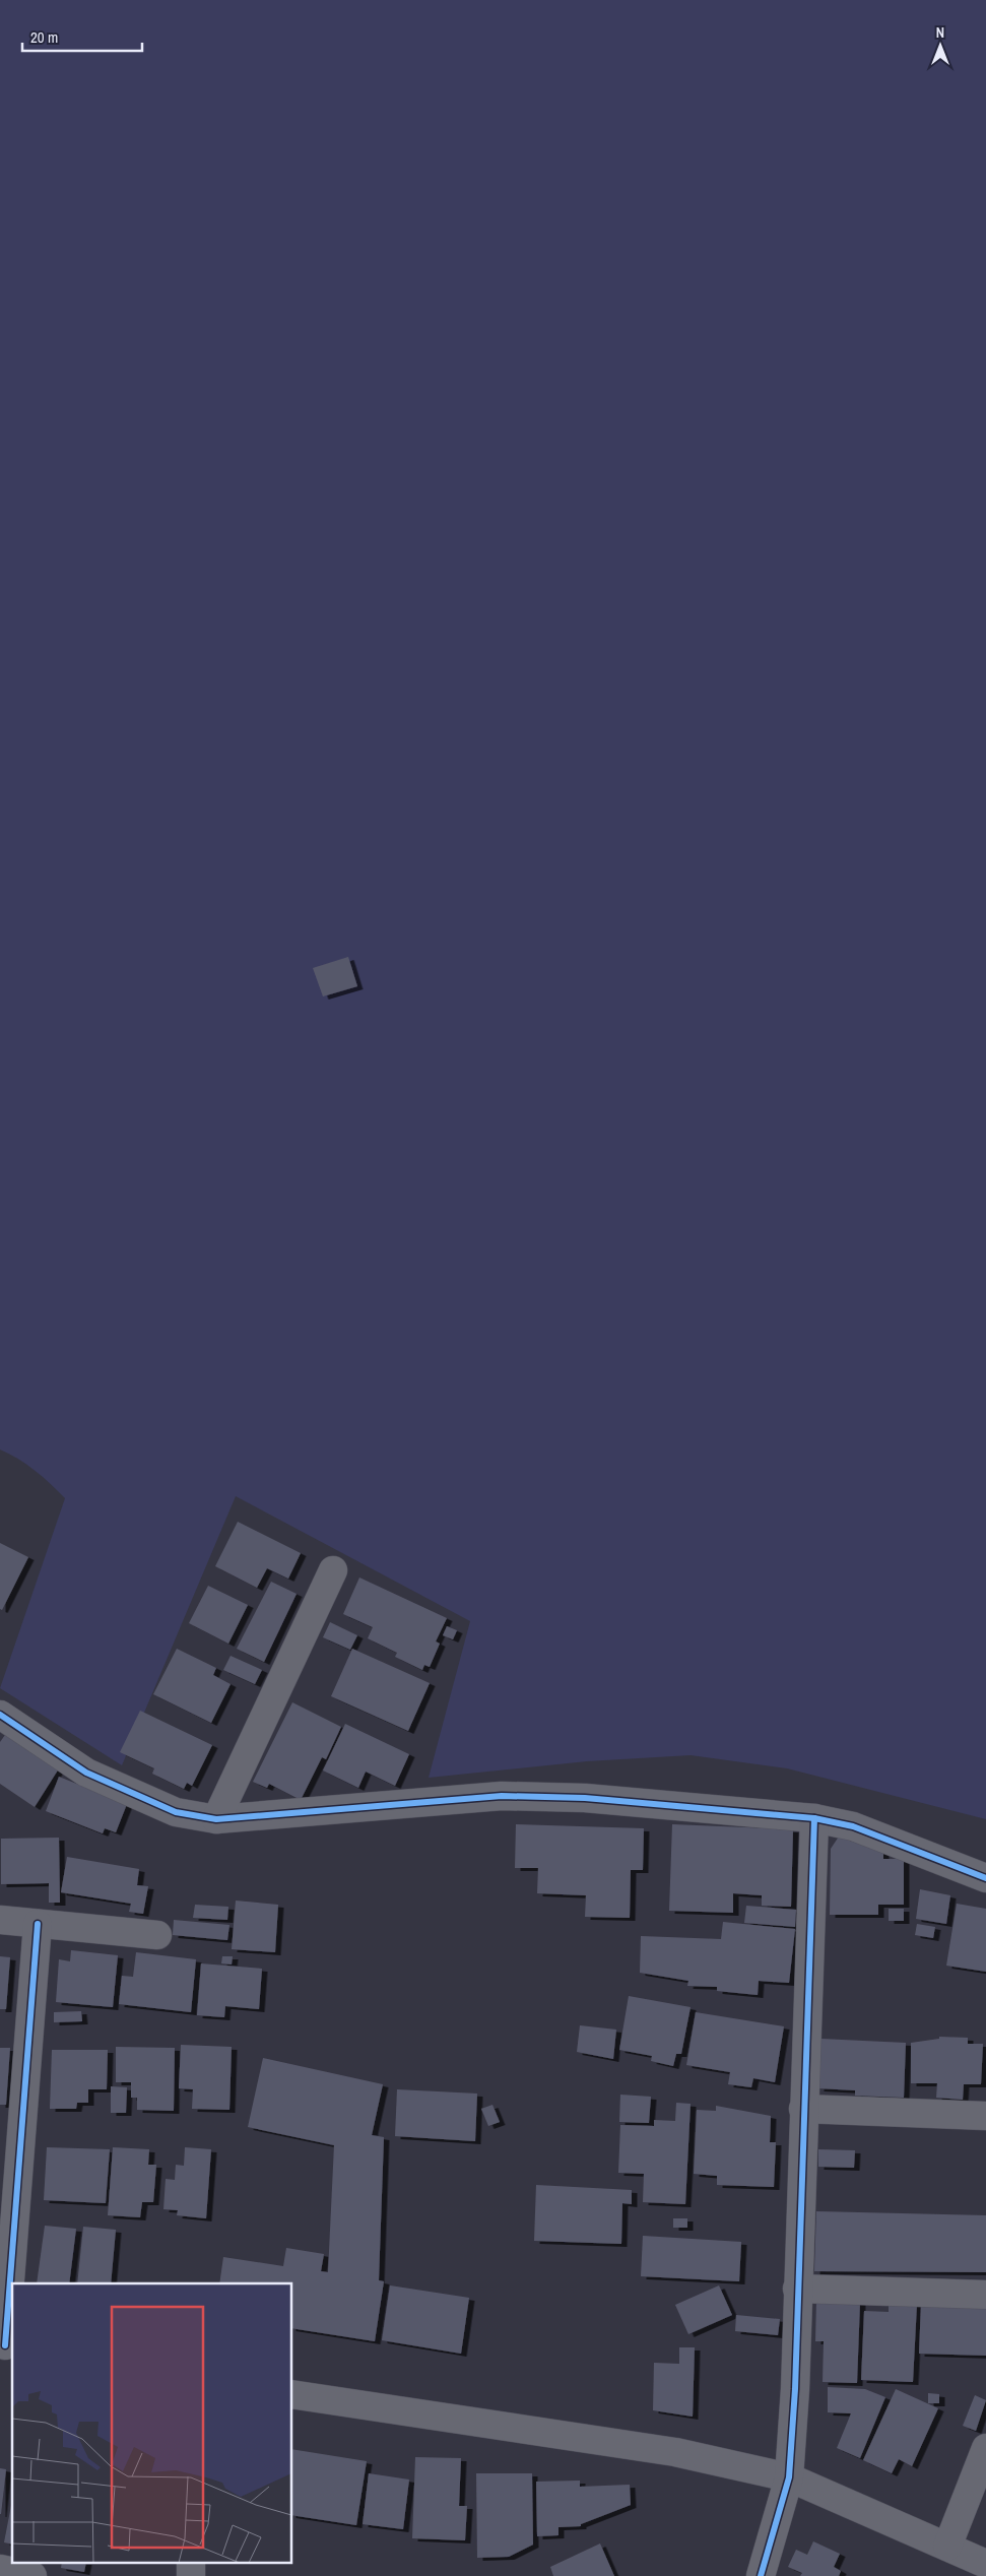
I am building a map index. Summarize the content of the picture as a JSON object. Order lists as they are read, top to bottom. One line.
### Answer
{"scale_bar":"20 m","north":"top"}
